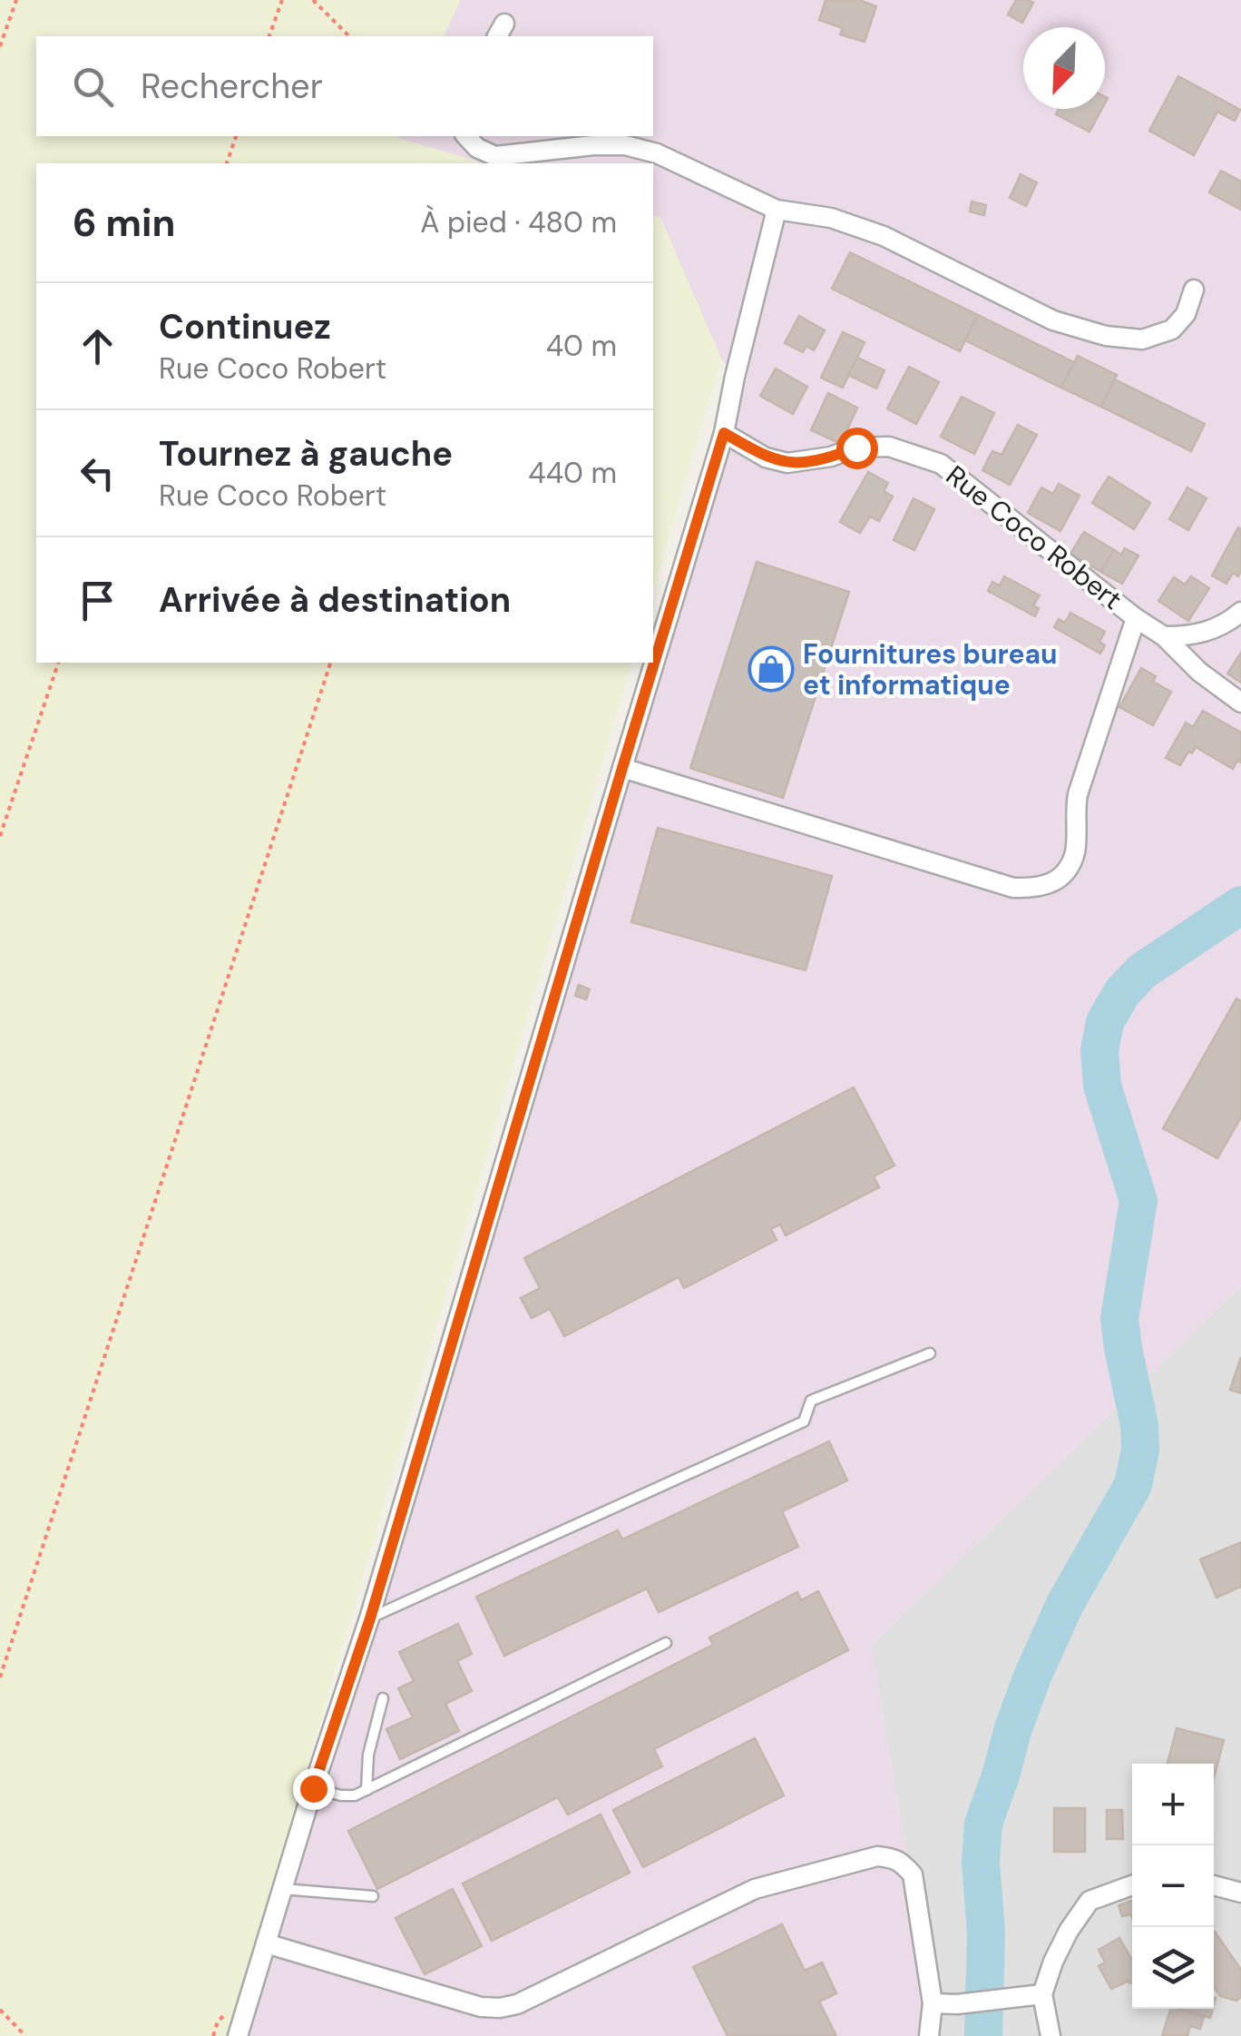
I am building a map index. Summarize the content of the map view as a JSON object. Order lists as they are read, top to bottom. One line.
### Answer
{"streets":{"street":["Rue Coco Robert"]},"places":{"shop":["Fournitures bureau et informatique"]},"north":"bottom left","page":{"search":"Rechercher","heading":["6 min","À pied · 480 m"],"list":[["Continuez","Rue Coco Robert","40 m"],["Tournez à gauche","Rue Coco Robert","440 m"],"Arrivée à destination"],"map_buttons":["+","−"]}}
